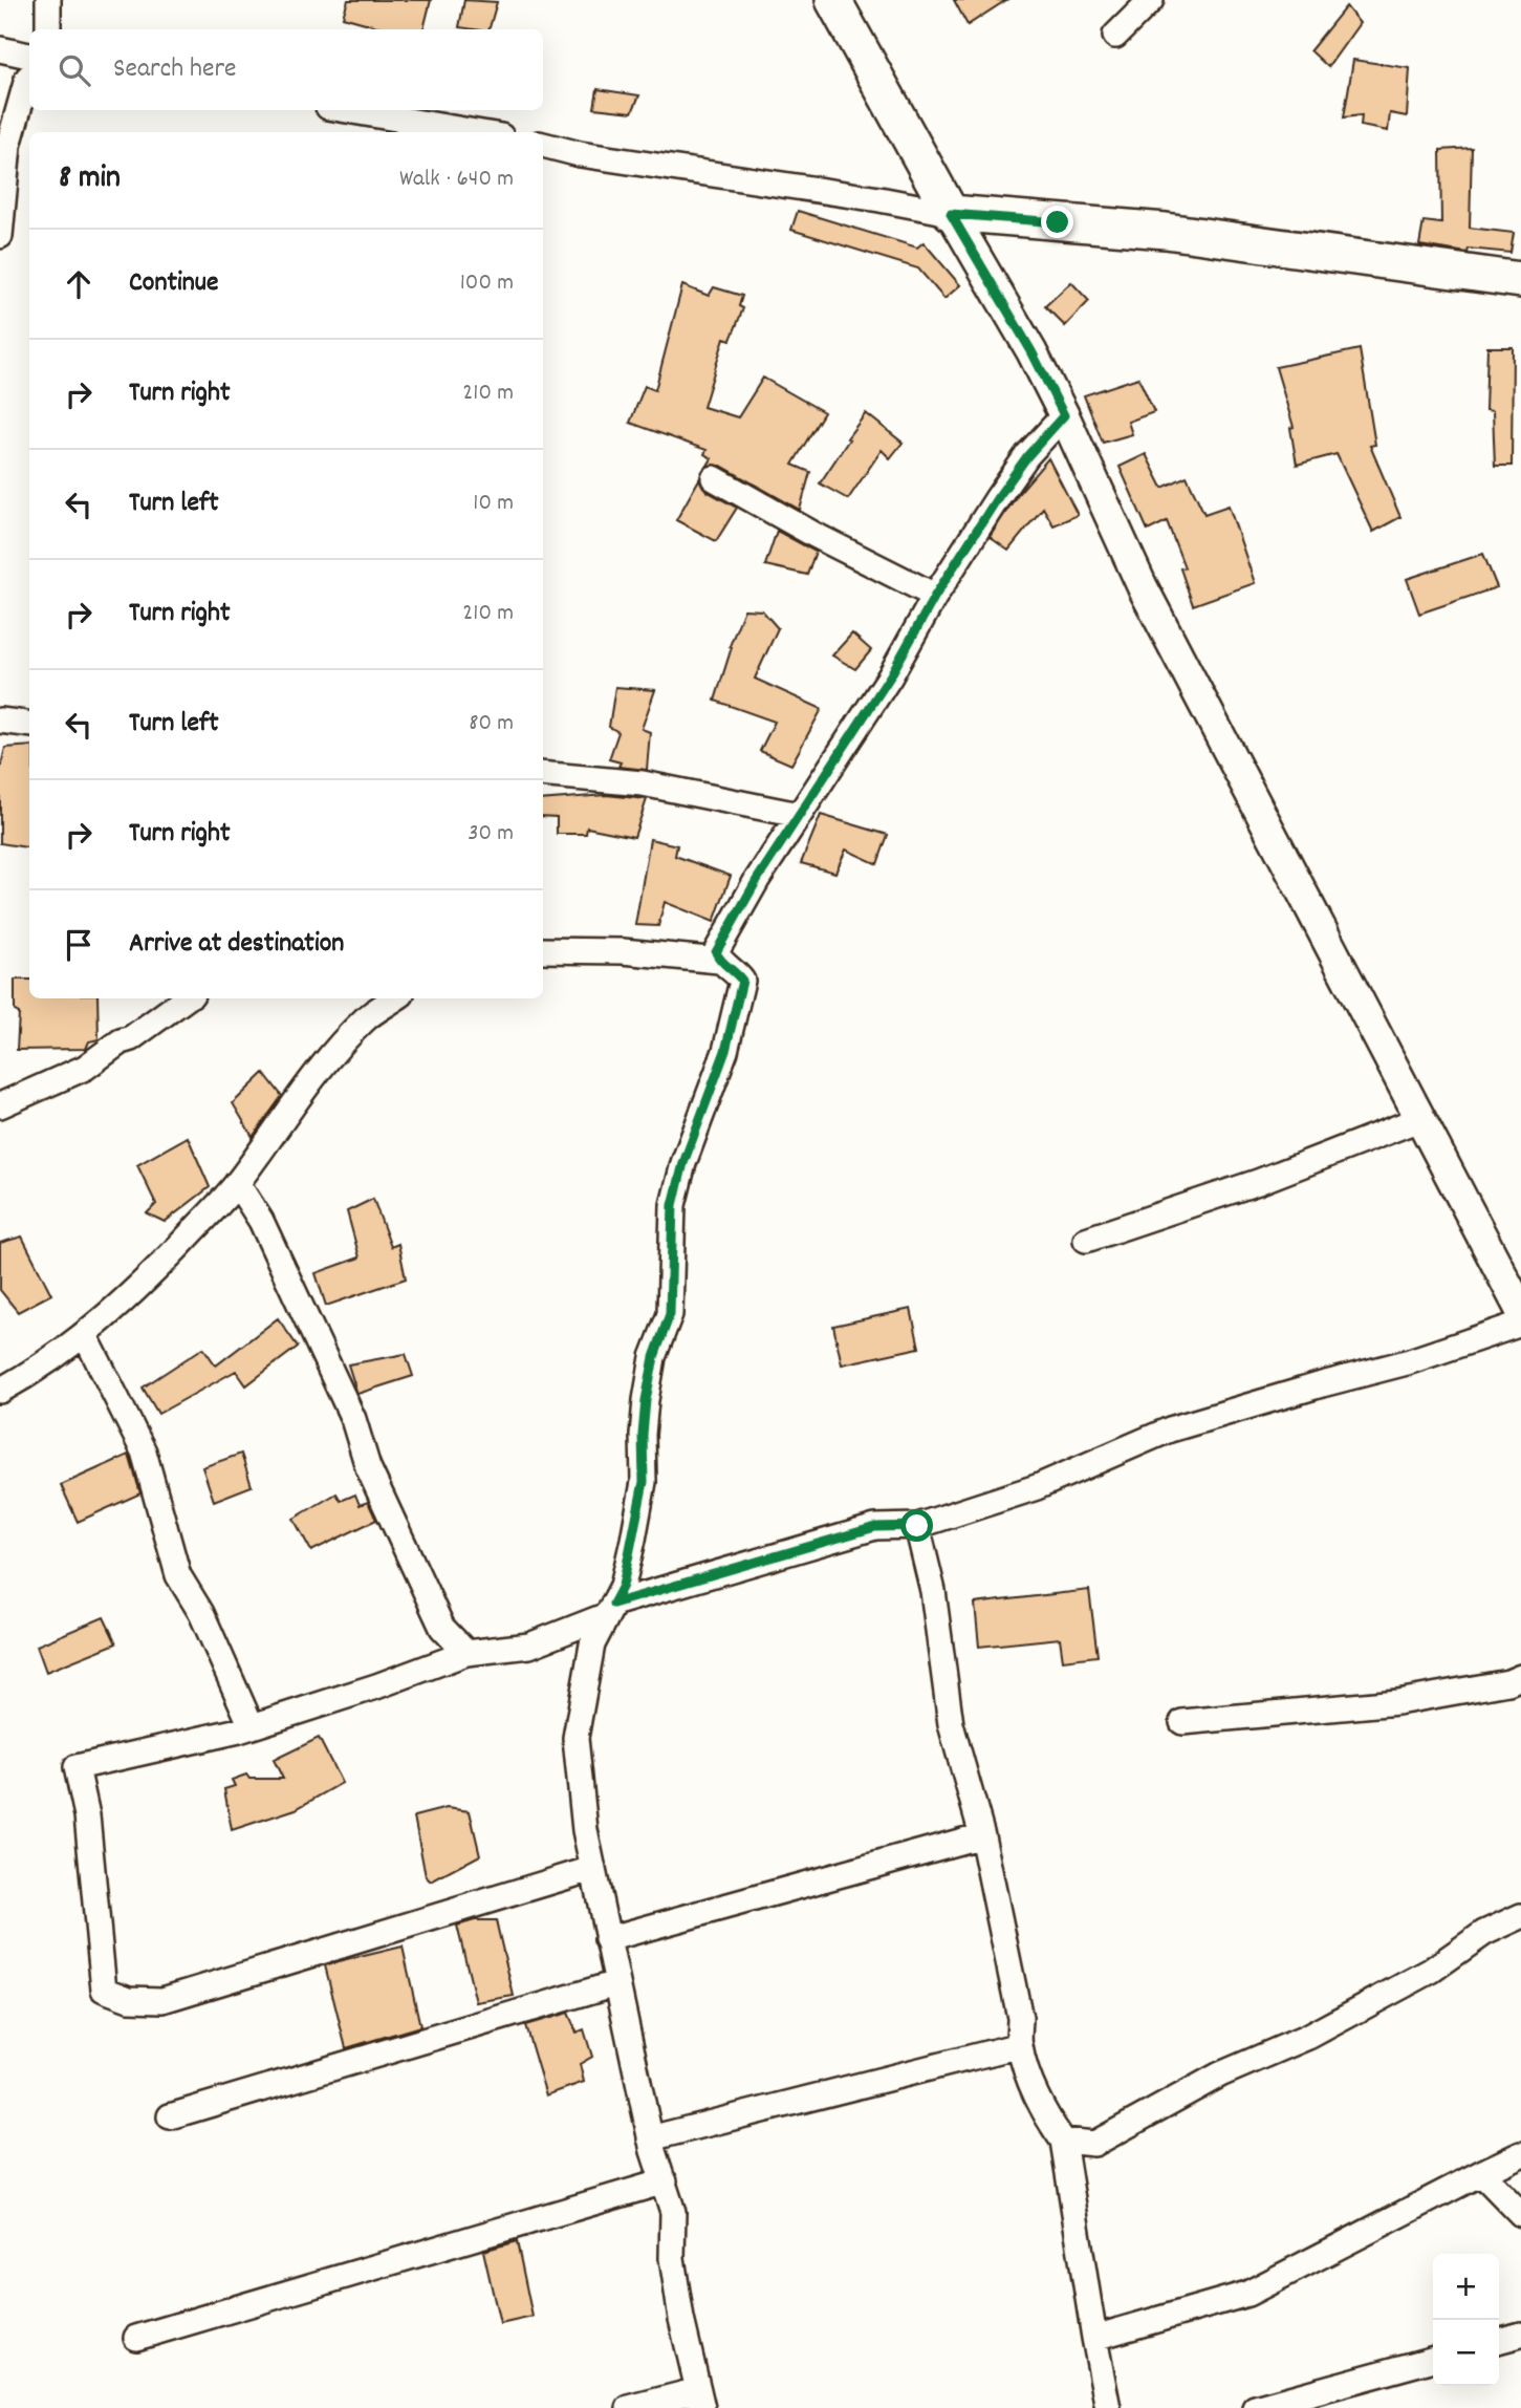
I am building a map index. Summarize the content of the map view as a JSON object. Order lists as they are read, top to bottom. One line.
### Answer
{"page":{"search":"Search here","heading":["8 min","Walk · 640 m"],"list":[["Continue","100 m"],["Turn right","210 m"],["Turn left","10 m"],["Turn right","210 m"],["Turn left","80 m"],["Turn right","30 m"],"Arrive at destination"],"map_buttons":["+","−"]}}
